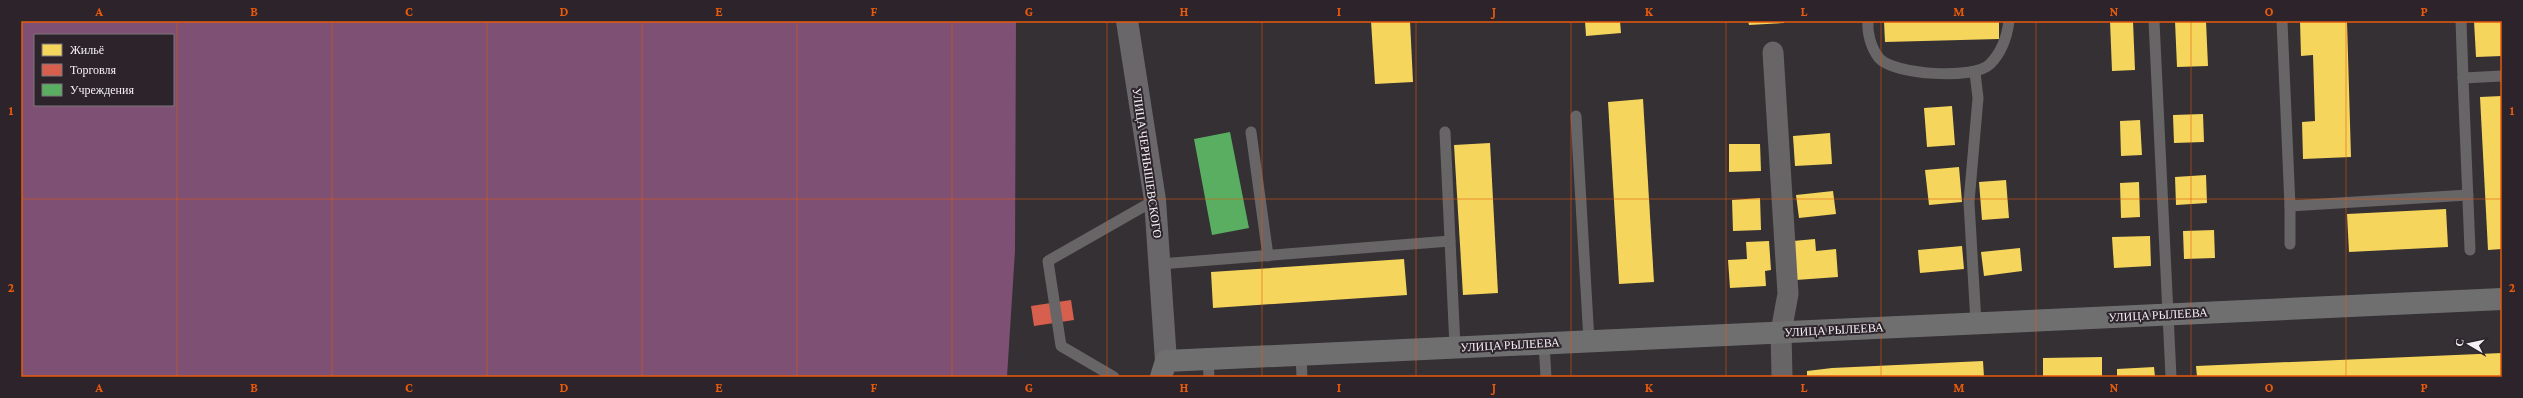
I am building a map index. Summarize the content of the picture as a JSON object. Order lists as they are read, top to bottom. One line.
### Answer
{"streets":{"main road":["УЛИЦА РЫЛЕЕВА"],"street":["УЛИЦА ЧЕРНЫШЕВСКОГО"]},"crossings":[["УЛИЦА ЧЕРНЫШЕВСКОГО","УЛИЦА РЫЛЕЕВА"]],"legend":["Жильё","Торговля","Учреждения"],"north":"left","grid":{"columns":["A","B","C","D","E","F","G","H","I","J","K","L","M","N","O","P"],"rows":["1","2"]}}
